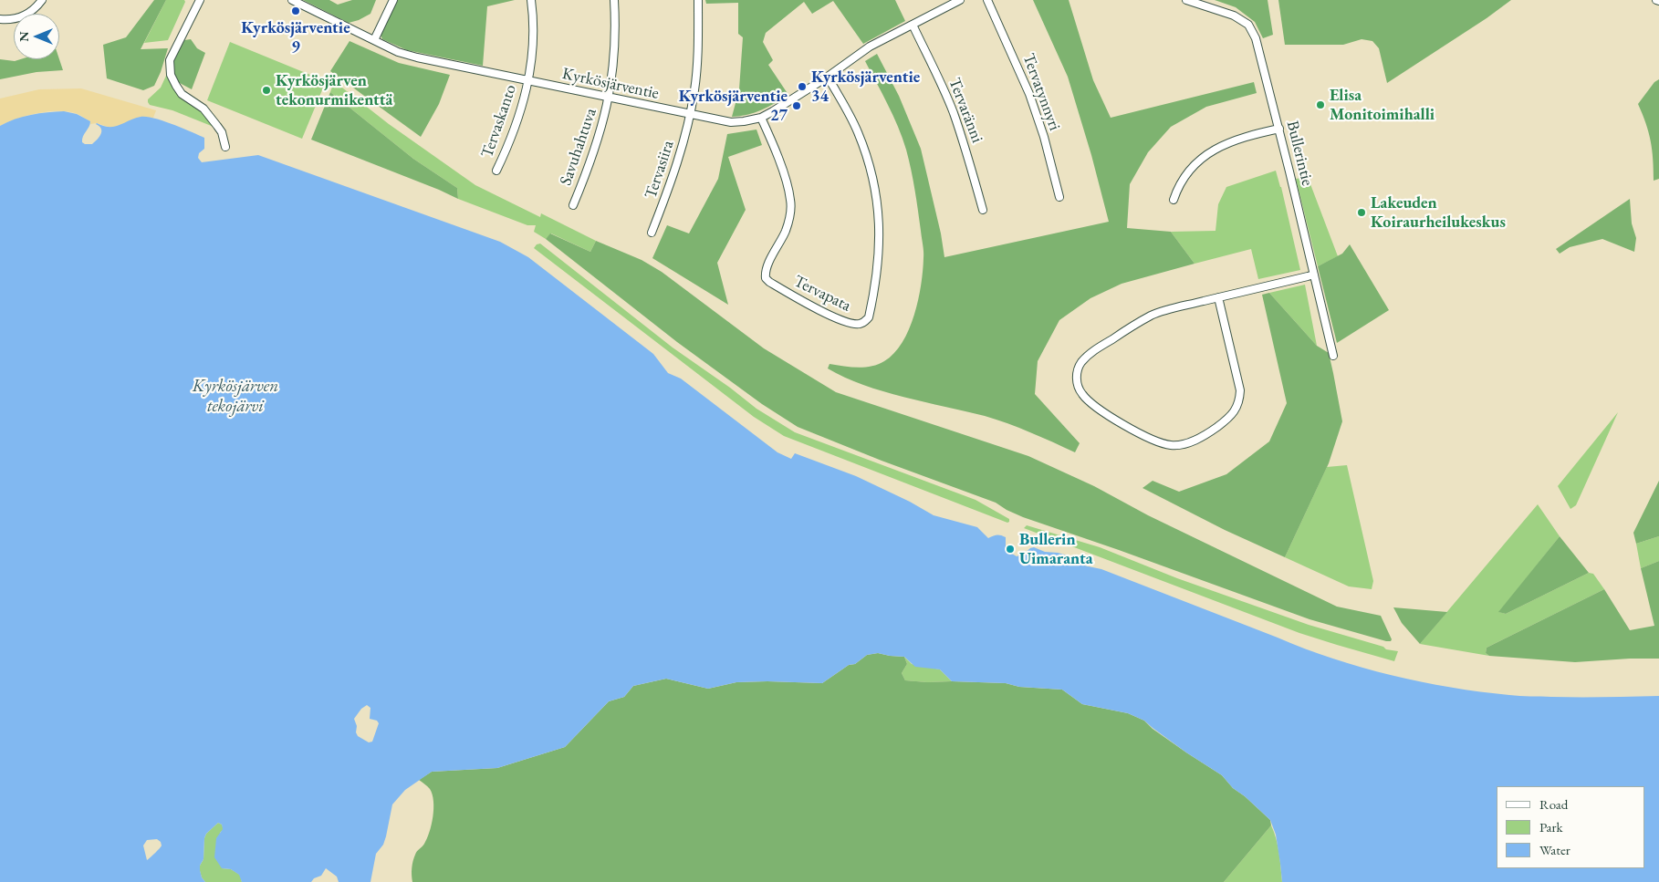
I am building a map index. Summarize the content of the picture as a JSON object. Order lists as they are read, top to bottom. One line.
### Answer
{"streets":{"street":["Kyrkösjärventie","Tervatynnyri","Tervaränni","Tervaskanto","Savuhahtuva","Bullerintie","Tervasiira","Tervapata"]},"crossings":[["Kyrkösjärventie","Tervaränni"],["Kyrkösjärventie","Tervaskanto"],["Kyrkösjärventie","Savuhahtuva"],["Kyrkösjärventie","Tervasiira"],["Kyrkösjärventie","Tervapata"]],"water":["Kyrkösjärven tekojärvi"],"places":["Kyrkösjärventie 9","Kyrkösjärventie 34","Kyrkösjärven tekonurmikenttä","Elisa Monitoimihalli","Kyrkösjärventie 27","Lakeuden Koiraurheilukeskus","Bullerin Uimaranta"],"legend":["Road","Park","Water"],"north":"left"}
